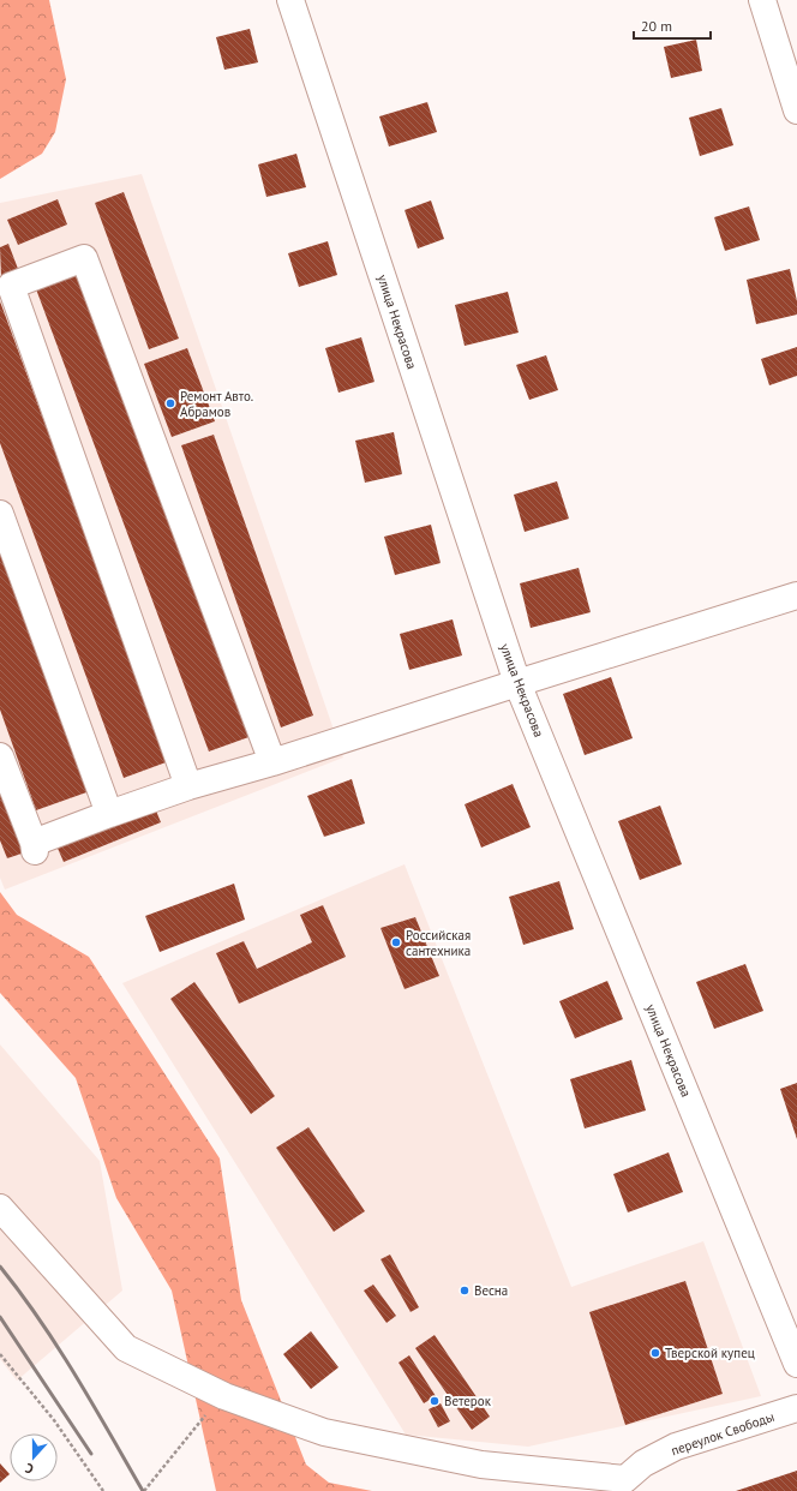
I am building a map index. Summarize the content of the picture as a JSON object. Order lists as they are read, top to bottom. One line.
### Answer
{"streets":{"street":["улица Некрасова","переулок Свободы"]},"places":["Ремонт Авто. Абрамов","Российская сантехника","Весна","Тверской купец","Ветерок"],"scale_bar":"20 m","north":"bottom"}
